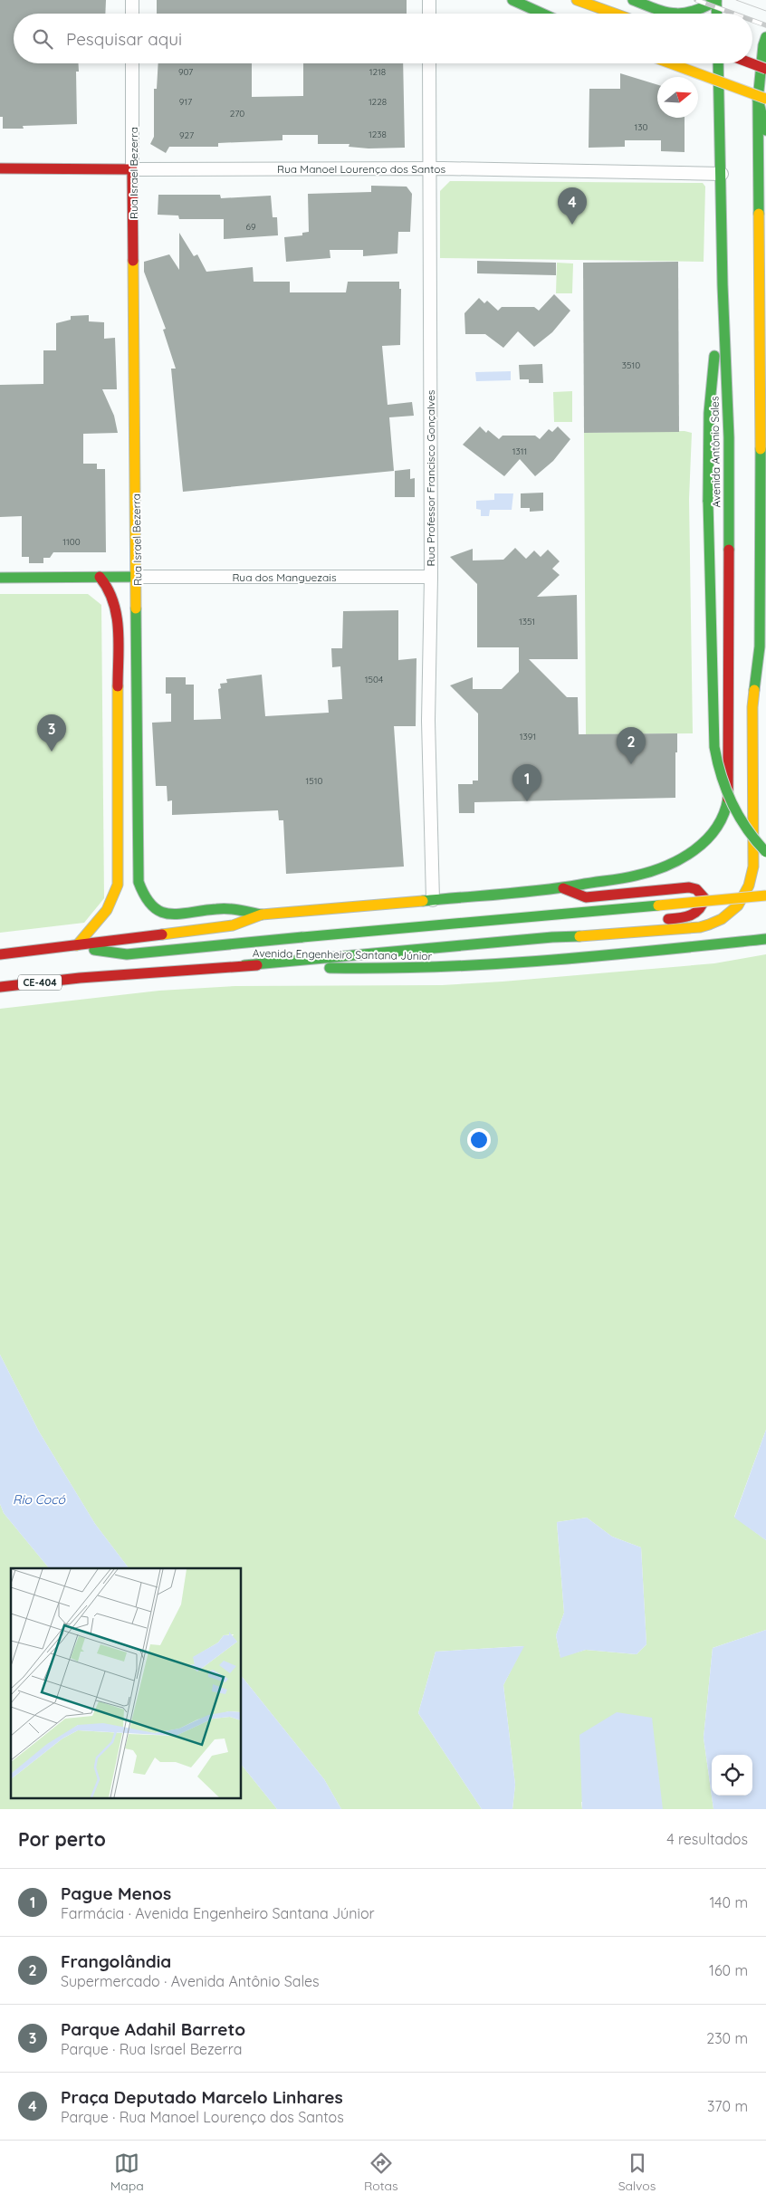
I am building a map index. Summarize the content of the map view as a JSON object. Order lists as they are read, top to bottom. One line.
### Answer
{"streets":{"main road":["Rua Manoel Lourenço dos Santos","Rua Israel Bezerra","Avenida Antônio Sales","Avenida Engenheiro Santana Júnior","CE-404"],"street":["Rua Professor Francisco Gonçalves","Rua dos Manguezais"]},"crossings":[["Rua Manoel Lourenço dos Santos","Rua Israel Bezerra"],["Rua Manoel Lourenço dos Santos","Avenida Antônio Sales"],["Rua Manoel Lourenço dos Santos","Rua Professor Francisco Gonçalves"],["Rua Israel Bezerra","Rua dos Manguezais"],["Rua Israel Bezerra","Avenida Engenheiro Santana Júnior"],["Avenida Antônio Sales","Avenida Engenheiro Santana Júnior"],["Rua Professor Francisco Gonçalves","Rua dos Manguezais"],["Rua Professor Francisco Gonçalves","Avenida Engenheiro Santana Júnior"]],"water":["Rio Cocó"],"house_numbers":["907","1218","917","1228","270","130","1238","927","69","3510","1311","1100","1351","1504","1391","1510"],"north":"right","page":{"search":"Pesquisar aqui","pins":["4","3","2","1"],"heading":["Por perto","4 resultados"],"list":[{"mark":"1","name":"Pague Menos","note":"Farmácia · Avenida Engenheiro Santana Júnior","value":"140 m"},{"mark":"2","name":"Frangolândia","note":"Supermercado · Avenida Antônio Sales","value":"160 m"},{"mark":"3","name":"Parque Adahil Barreto","note":"Parque · Rua Israel Bezerra","value":"230 m"},{"mark":"4","name":"Praça Deputado Marcelo Linhares","note":"Parque · Rua Manoel Lourenço dos Santos","value":"370 m"}],"nav":["Mapa","Rotas","Salvos"]}}
